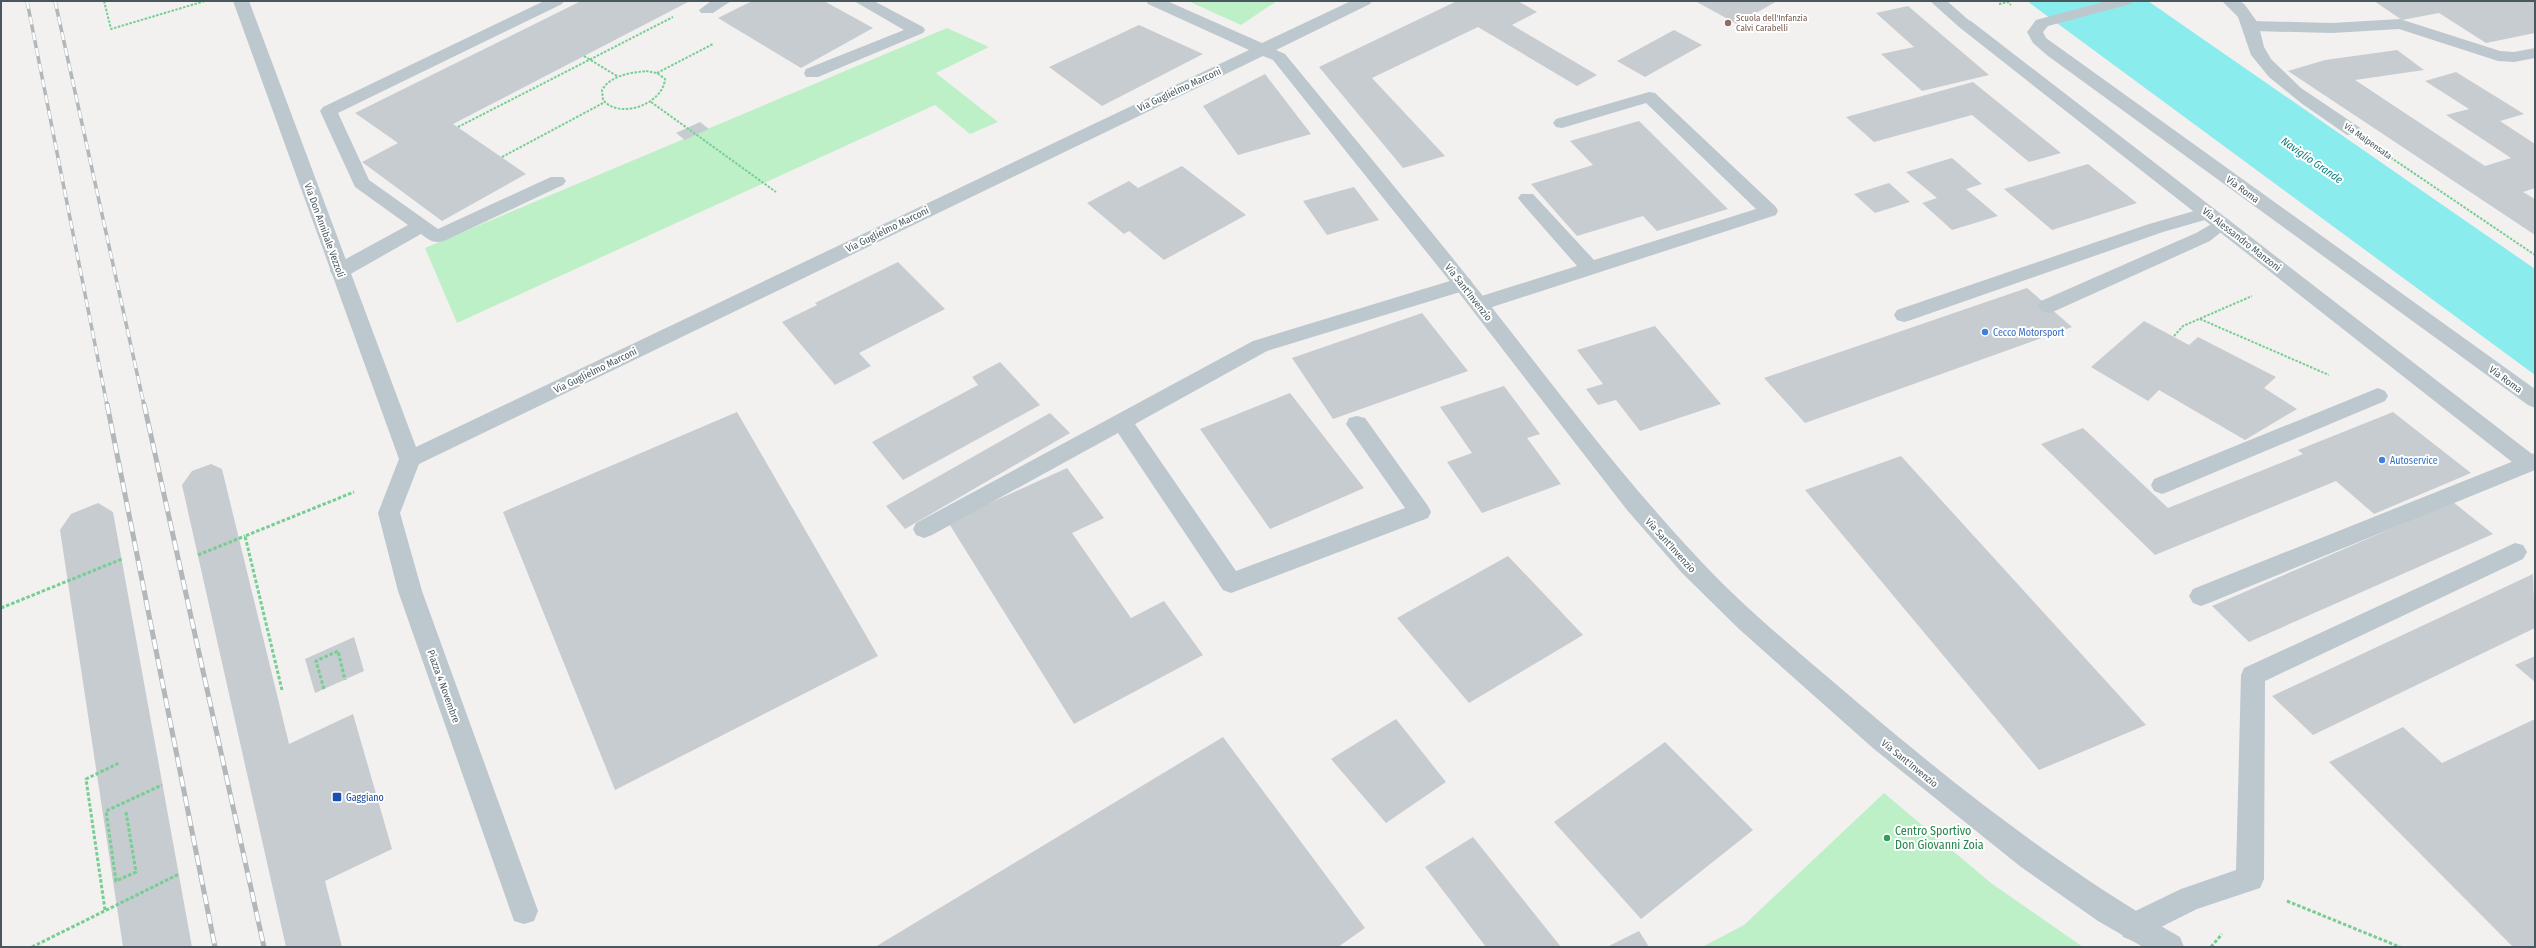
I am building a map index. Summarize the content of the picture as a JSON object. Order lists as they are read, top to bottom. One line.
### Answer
{"streets":{"street":["Via Guglielmo Marconi","Via Malpensata","Via Roma","Via Don Annibale Vezzoli","Via Alessandro Manzoni","Via Sant'Invenzio","Piazza 4 Novembre"]},"crossings":[["Via Guglielmo Marconi","Via Don Annibale Vezzoli"],["Via Guglielmo Marconi","Via Sant'Invenzio"],["Via Guglielmo Marconi","Piazza 4 Novembre"],["Via Don Annibale Vezzoli","Piazza 4 Novembre"]],"water":["Naviglio Grande"],"places":{"other":["Scuola dell'Infanzia Calvi Carabelli","Cecco Motorsport","Autoservice","Centro Sportivo Don Giovanni Zoia"],"transit":["Gaggiano"]}}
